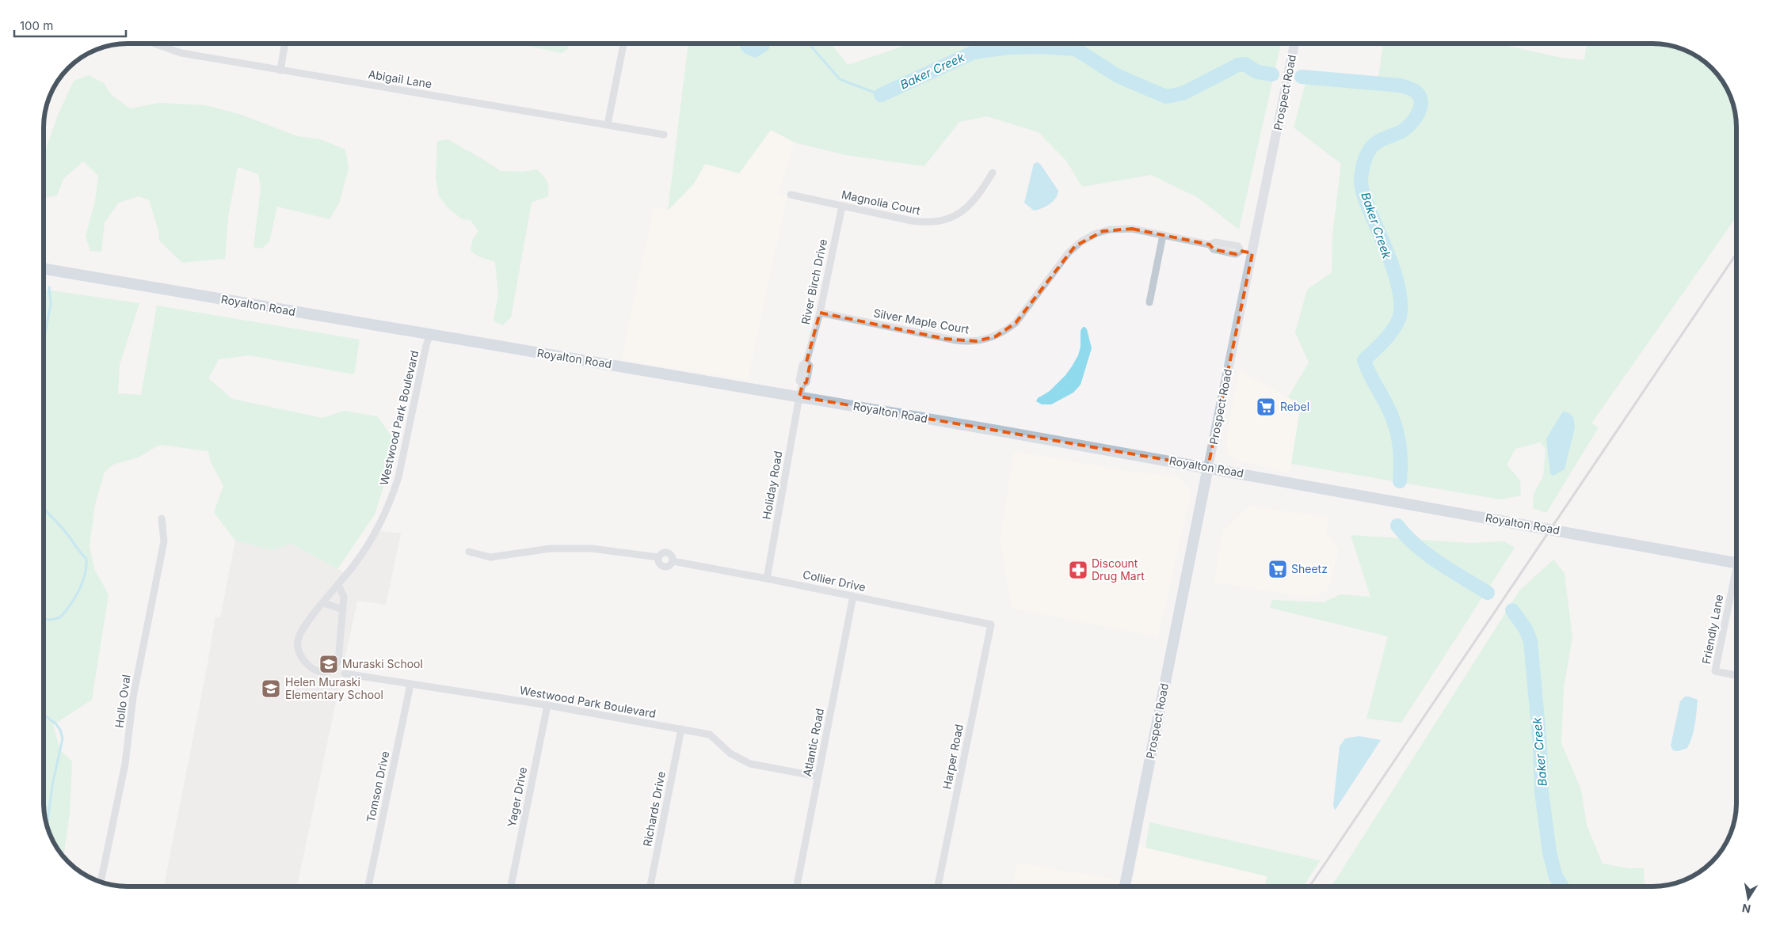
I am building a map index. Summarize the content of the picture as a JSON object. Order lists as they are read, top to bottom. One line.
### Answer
{"streets":{"main road":["Prospect Road","Royalton Road"],"street":["Abigail Lane","Magnolia Court","River Birch Drive","Silver Maple Court","Westwood Park Boulevard","Holiday Road","Collier Drive","Friendly Lane","Hollo Oval","Atlantic Road","Harper Road","Tomson Drive","Yager Drive","Richards Drive"]},"crossings":[["Prospect Road","Royalton Road"],["Prospect Road","Silver Maple Court"],["Magnolia Court","River Birch Drive"],["River Birch Drive","Royalton Road"],["River Birch Drive","Silver Maple Court"],["River Birch Drive","Holiday Road"],["Royalton Road","Westwood Park Boulevard"],["Royalton Road","Holiday Road"],["Westwood Park Boulevard","Atlantic Road"],["Westwood Park Boulevard","Tomson Drive"],["Westwood Park Boulevard","Yager Drive"],["Westwood Park Boulevard","Richards Drive"],["Holiday Road","Collier Drive"],["Collier Drive","Atlantic Road"],["Collier Drive","Harper Road"]],"water":["Baker Creek"],"places":{"supermarket":["Rebel","Sheetz"],"pharmacy":["Discount Drug Mart"],"school or university":["Muraski School","Helen Muraski Elementary School"]},"scale_bar":"100 m","north":"bottom"}
